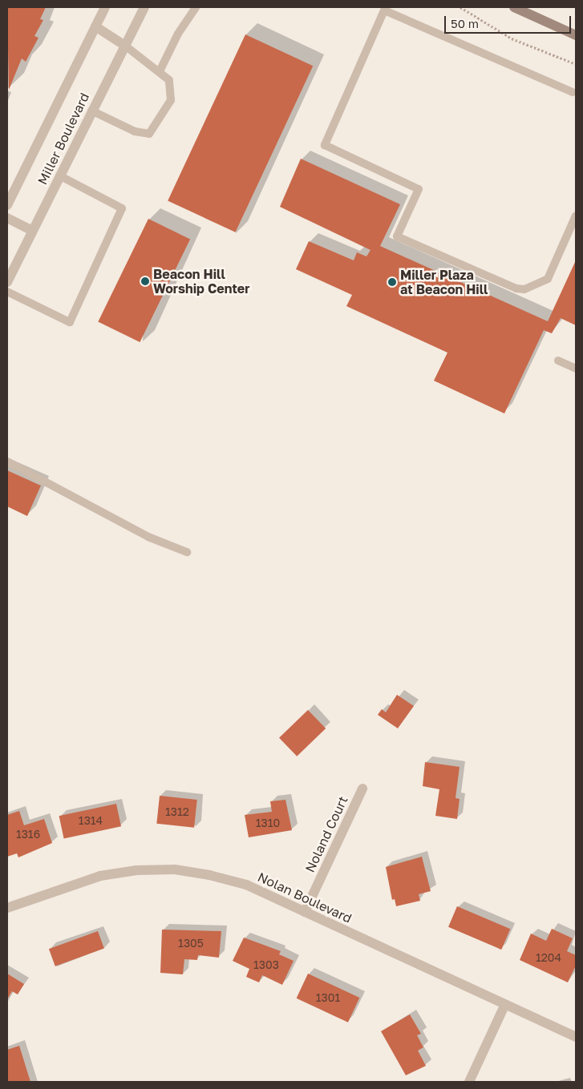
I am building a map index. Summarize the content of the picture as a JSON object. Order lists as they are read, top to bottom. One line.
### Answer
{"streets":{"street":["Miller Boulevard","Noland Court","Nolan Boulevard"]},"crossings":[["Noland Court","Nolan Boulevard"]],"places":["Beacon Hill Worship Center","Miller Plaza at Beacon Hill"],"house_numbers":["1312","1314","1310","1316","1305","1204","1303","1301"],"scale_bar":"50 m"}
